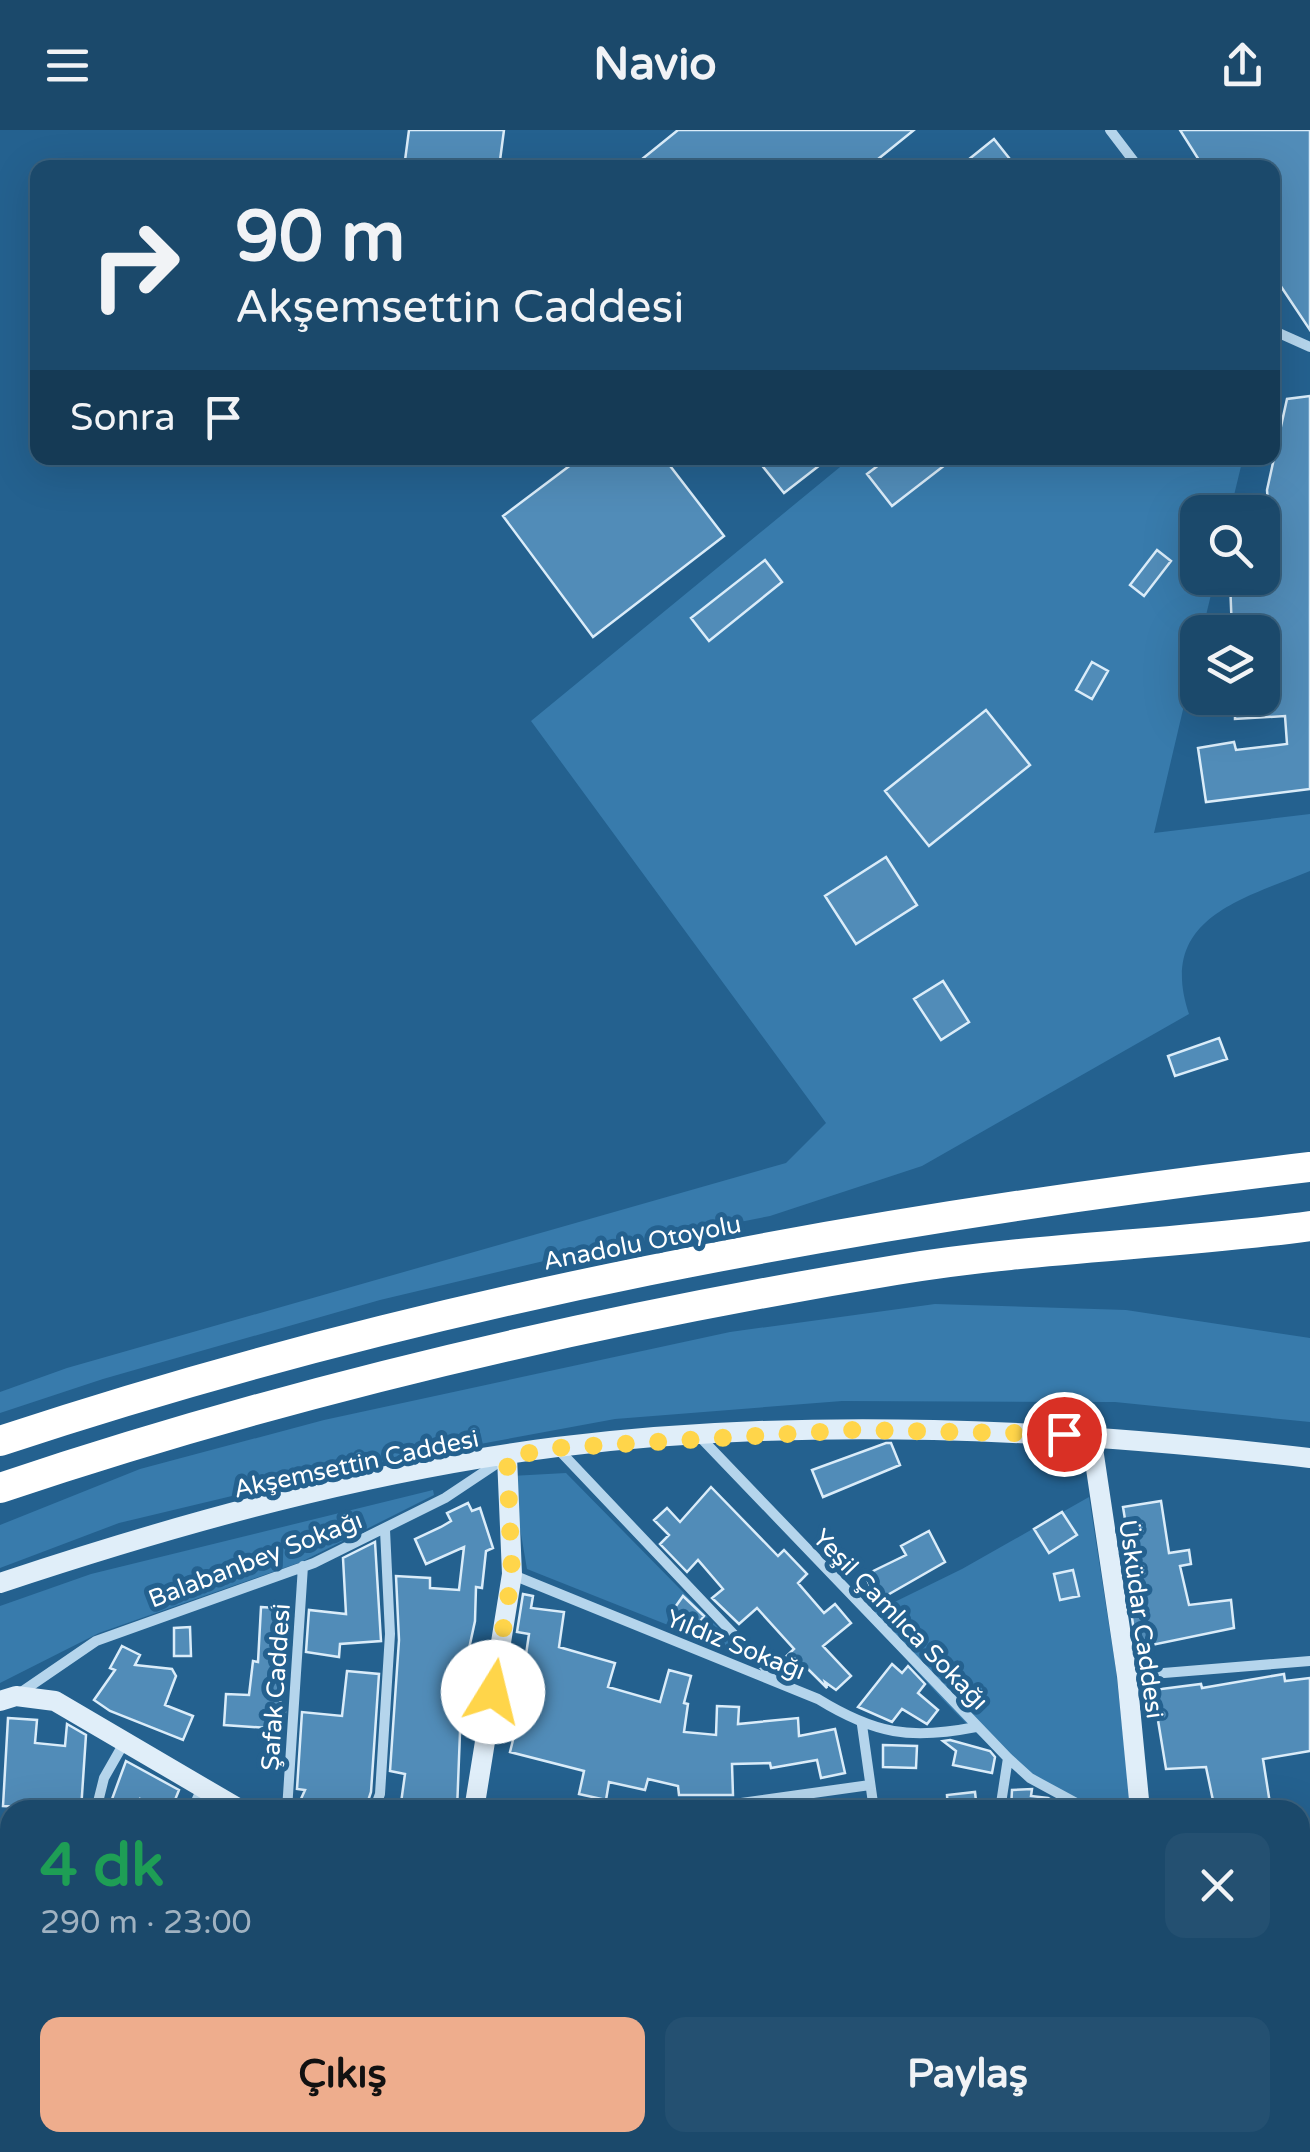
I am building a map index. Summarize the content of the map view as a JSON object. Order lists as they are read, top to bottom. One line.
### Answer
{"streets":{"highway":["Anadolu Otoyolu"],"main road":["Akşemsettin Caddesi","Üsküdar Caddesi"],"street":["Balabanbey Sokağı","Yeşil Çamlıca Sokağı","Yıldız Sokağı","Şafak Caddesi"]},"crossings":[["Akşemsettin Caddesi","Balabanbey Sokağı"],["Akşemsettin Caddesi","Yeşil Çamlıca Sokağı"],["Akşemsettin Caddesi","Üsküdar Caddesi"],["Balabanbey Sokağı","Şafak Caddesi"]],"page":{"header":"Navio","turn":["90 m","Akşemsettin Caddesi"],"then":"Sonra","heading":["4 dk","290 m · 23:00"],"buttons":["Çıkış","Paylaş"]}}
